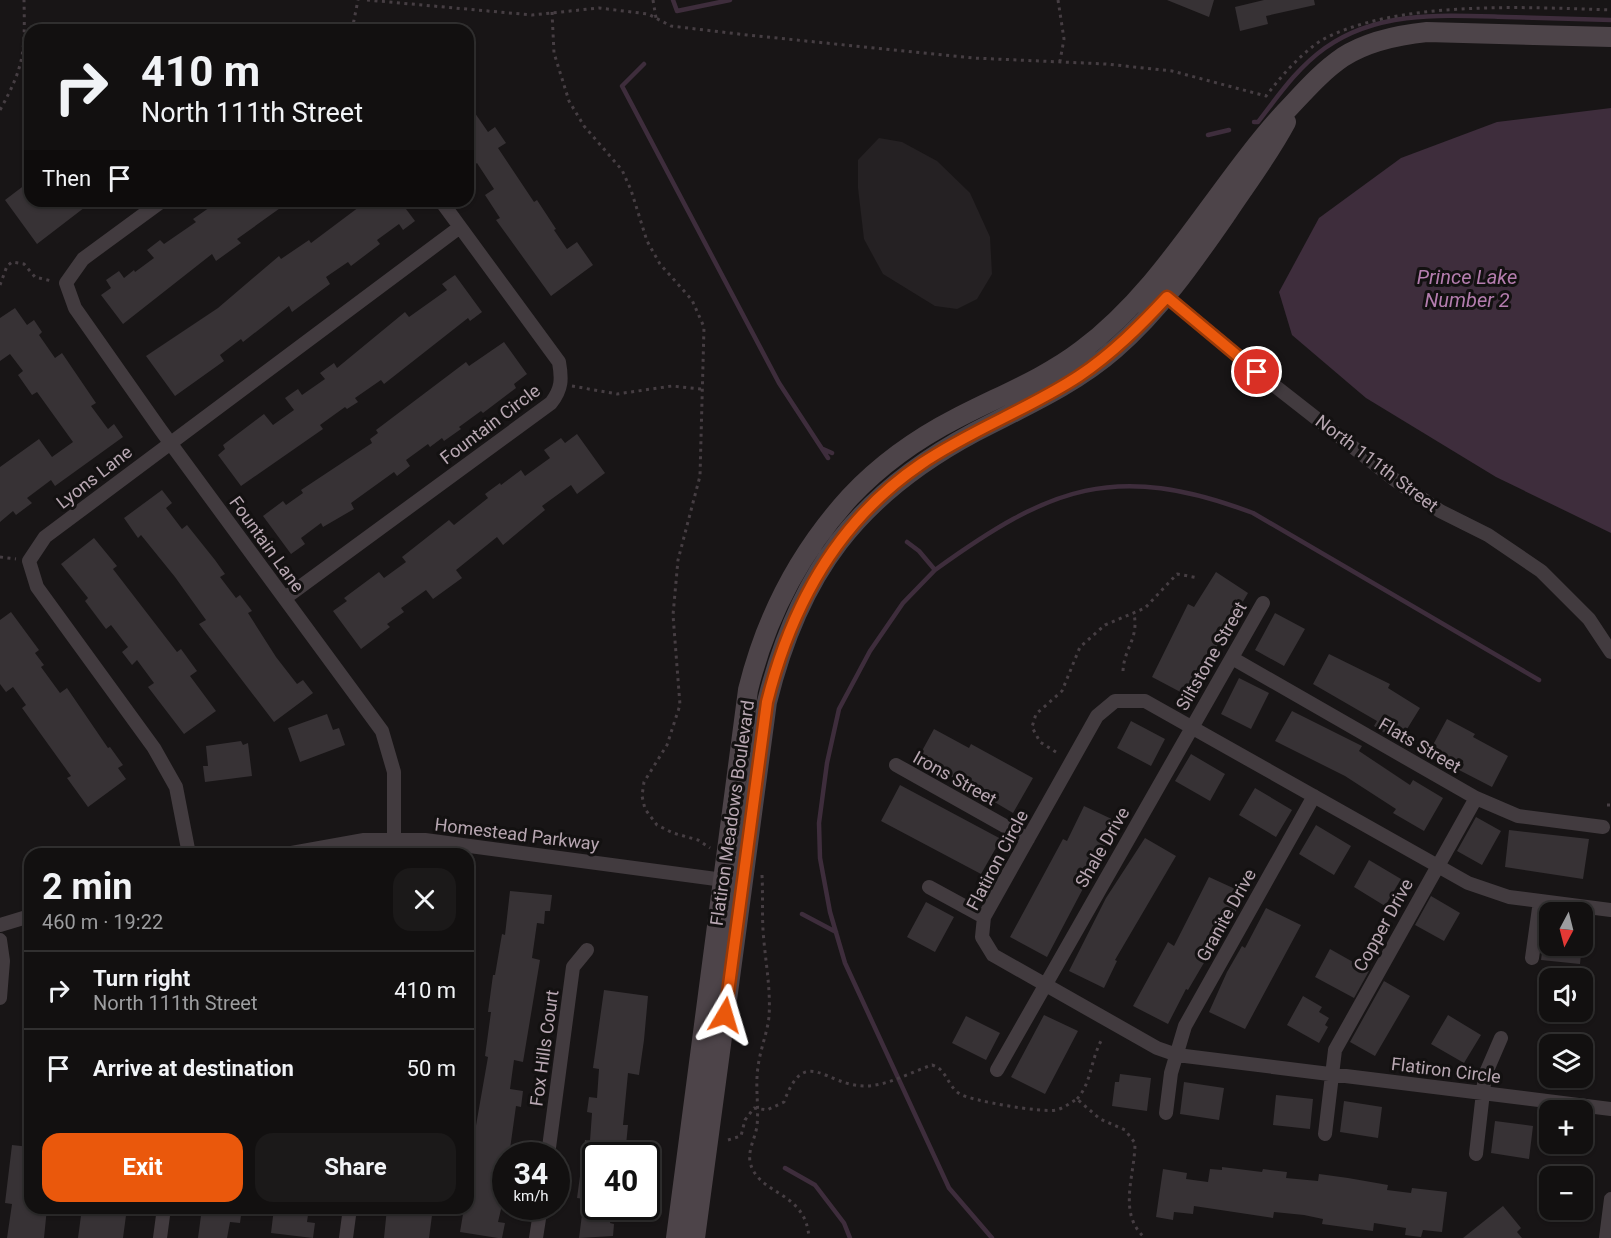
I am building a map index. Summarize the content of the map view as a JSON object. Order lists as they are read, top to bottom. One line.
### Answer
{"streets":{"street":["Fountain Circle","North 111th Street","Lyons Lane","Fountain Lane","Siltstone Street","Flats Street","Irons Street","Flatiron Meadows Boulevard","Homestead Parkway","Shale Drive","Flatiron Circle","Granite Drive","Copper Drive","Fox Hills Court"]},"crossings":[["Fountain Circle","Lyons Lane"],["Fountain Circle","Fountain Lane"],["North 111th Street","Flatiron Meadows Boulevard"],["Lyons Lane","Fountain Lane"],["Fountain Lane","Homestead Parkway"],["Siltstone Street","Flats Street"],["Siltstone Street","Shale Drive"],["Siltstone Street","Flatiron Circle"],["Flats Street","Copper Drive"],["Irons Street","Flatiron Circle"],["Flatiron Meadows Boulevard","Homestead Parkway"],["Shale Drive","Flatiron Circle"],["Flatiron Circle","Granite Drive"],["Flatiron Circle","Copper Drive"]],"water":["Prince Lake Number 2"],"north":"bottom","page":{"turn":["410 m","North 111th Street"],"then":"Then","heading":["2 min","460 m · 19:22"],"map_buttons":["+","−"],"list":[{"name":"Turn right","note":"North 111th Street","value":"410 m"},{"name":"Arrive at destination","value":"50 m"}],"buttons":["Exit","Share"],"speed":"34 km/h","limit":"40"}}
